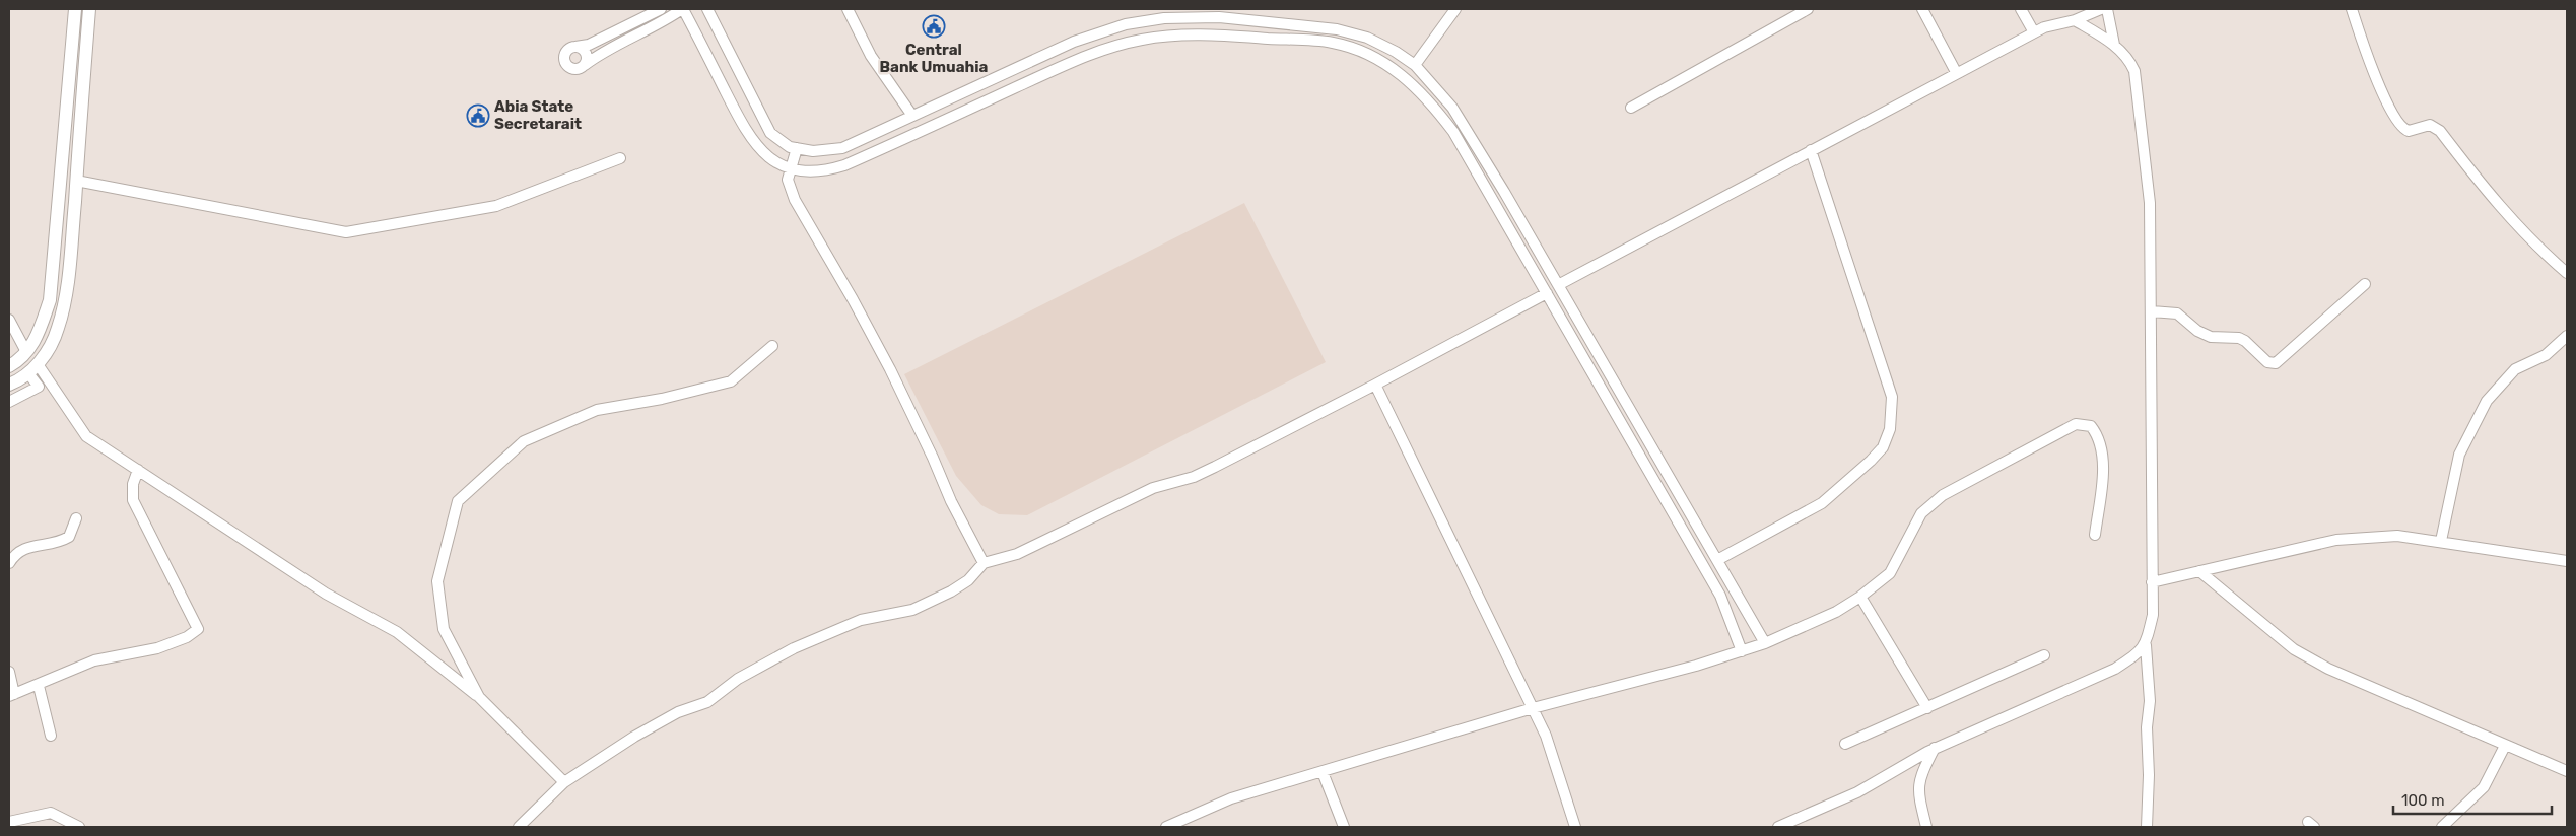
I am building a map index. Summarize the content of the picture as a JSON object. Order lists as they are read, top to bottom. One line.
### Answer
{"places":{"public building":["Central Bank Umuahia","Abia State Secretarait"]},"scale_bar":"100 m"}
